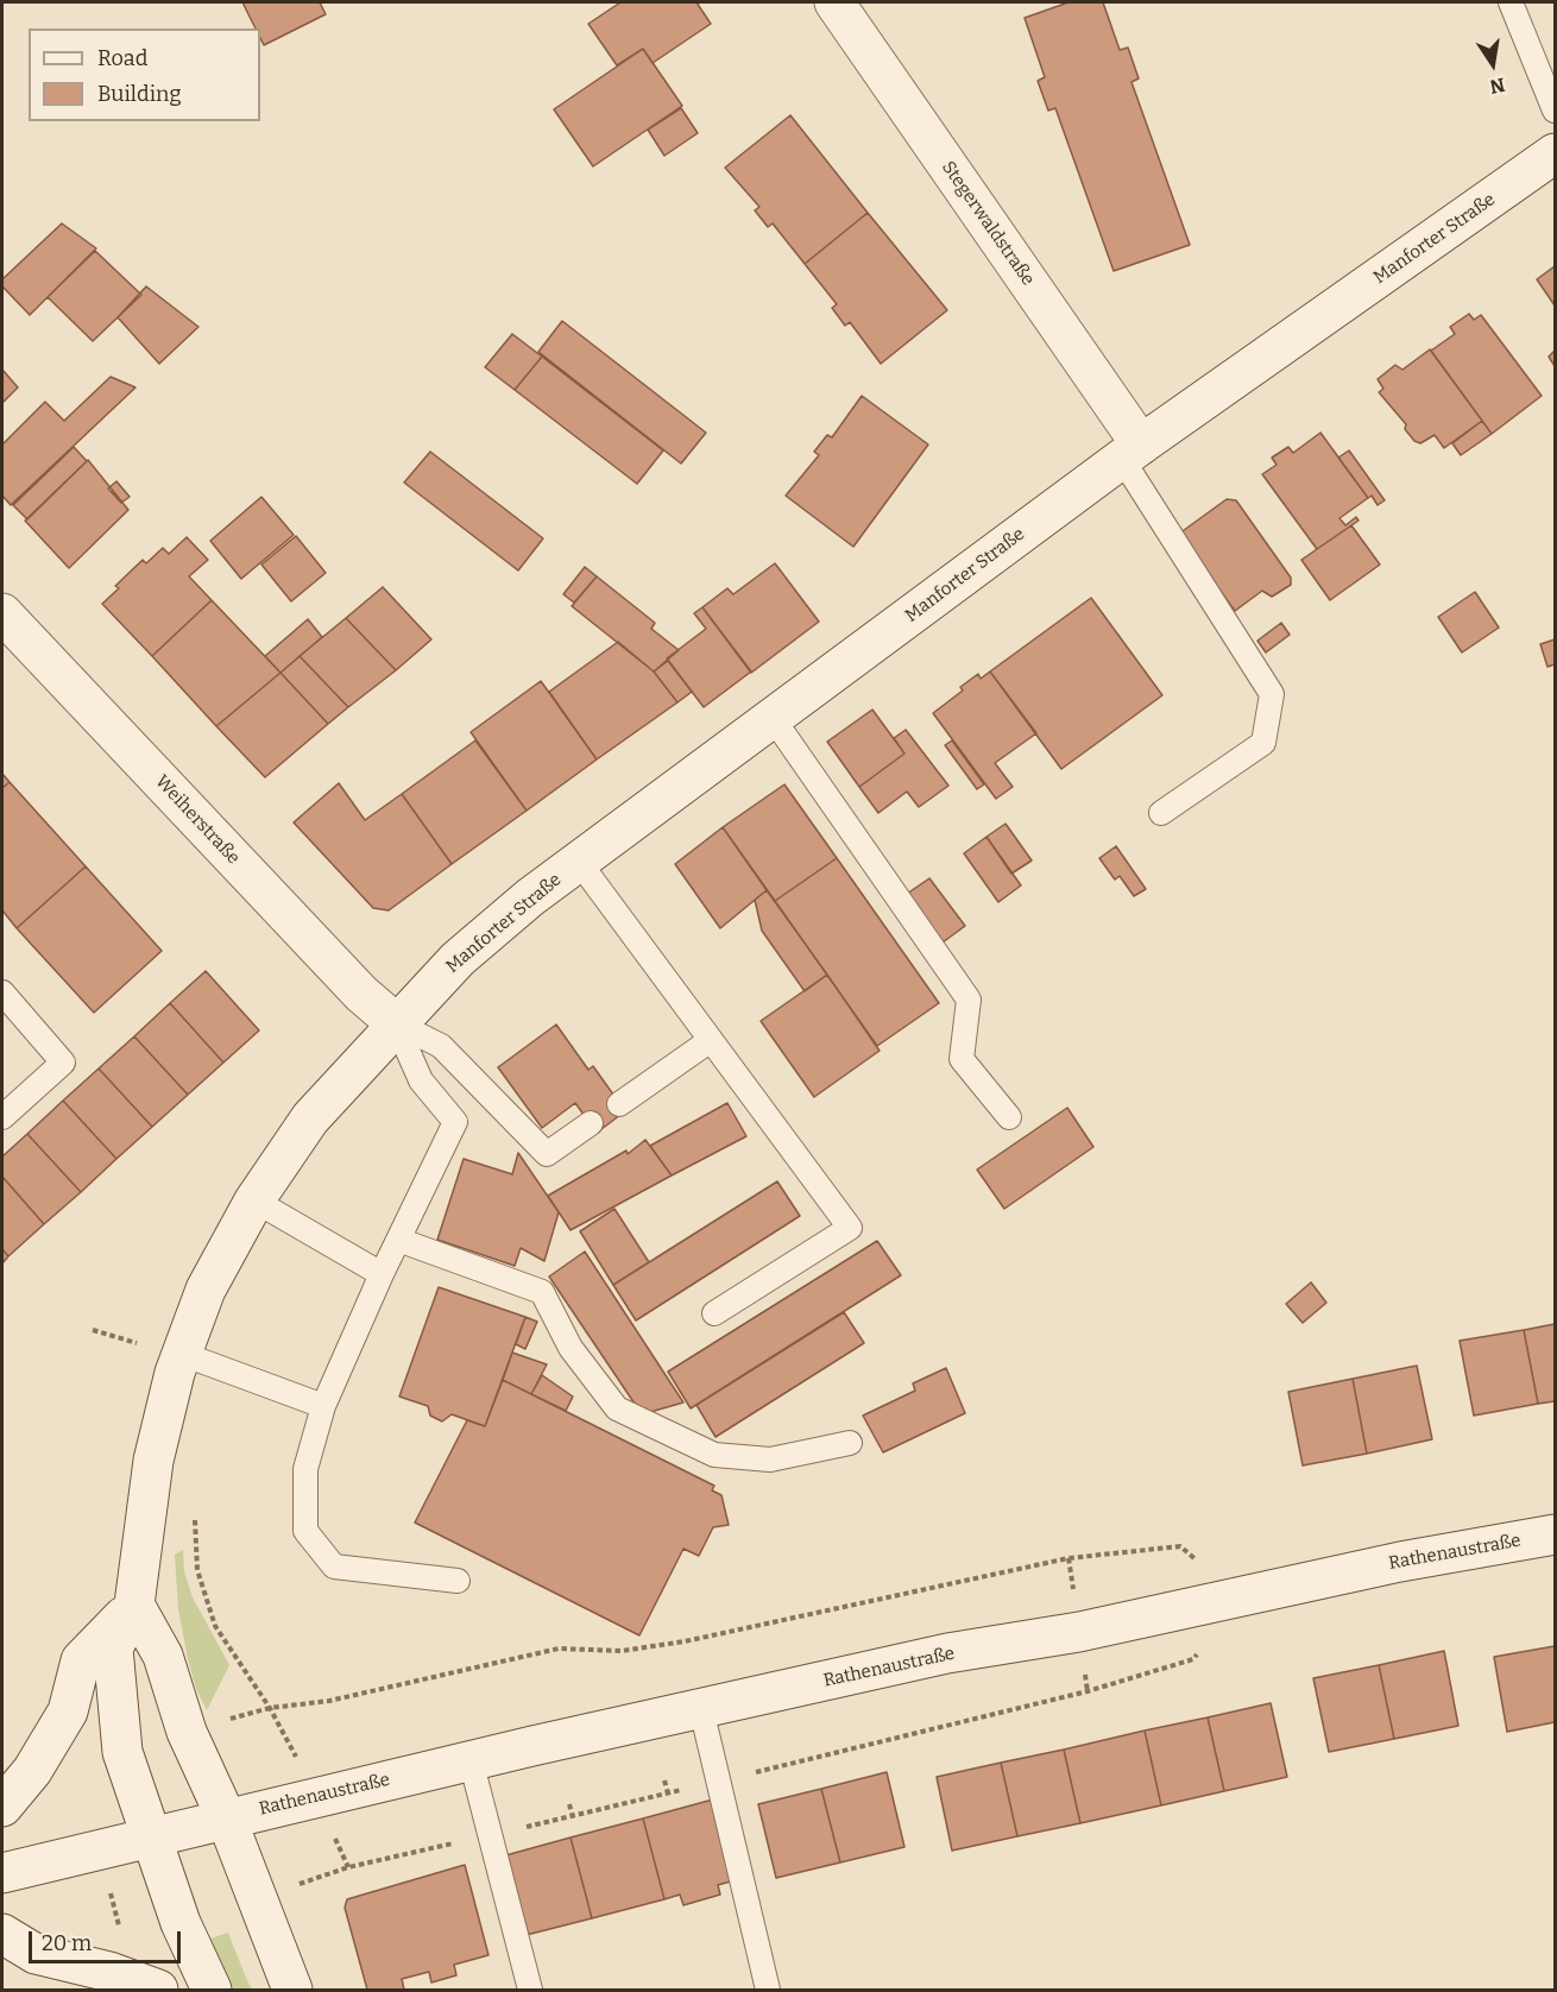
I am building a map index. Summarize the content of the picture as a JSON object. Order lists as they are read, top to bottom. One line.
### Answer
{"streets":{"street":["Stegerwaldstraße","Manforter Straße","Weiherstraße","Rathenaustraße"]},"crossings":[["Stegerwaldstraße","Manforter Straße"],["Manforter Straße","Weiherstraße"],["Manforter Straße","Rathenaustraße"]],"legend":["Road","Building"],"scale_bar":"20 m","north":"bottom"}
